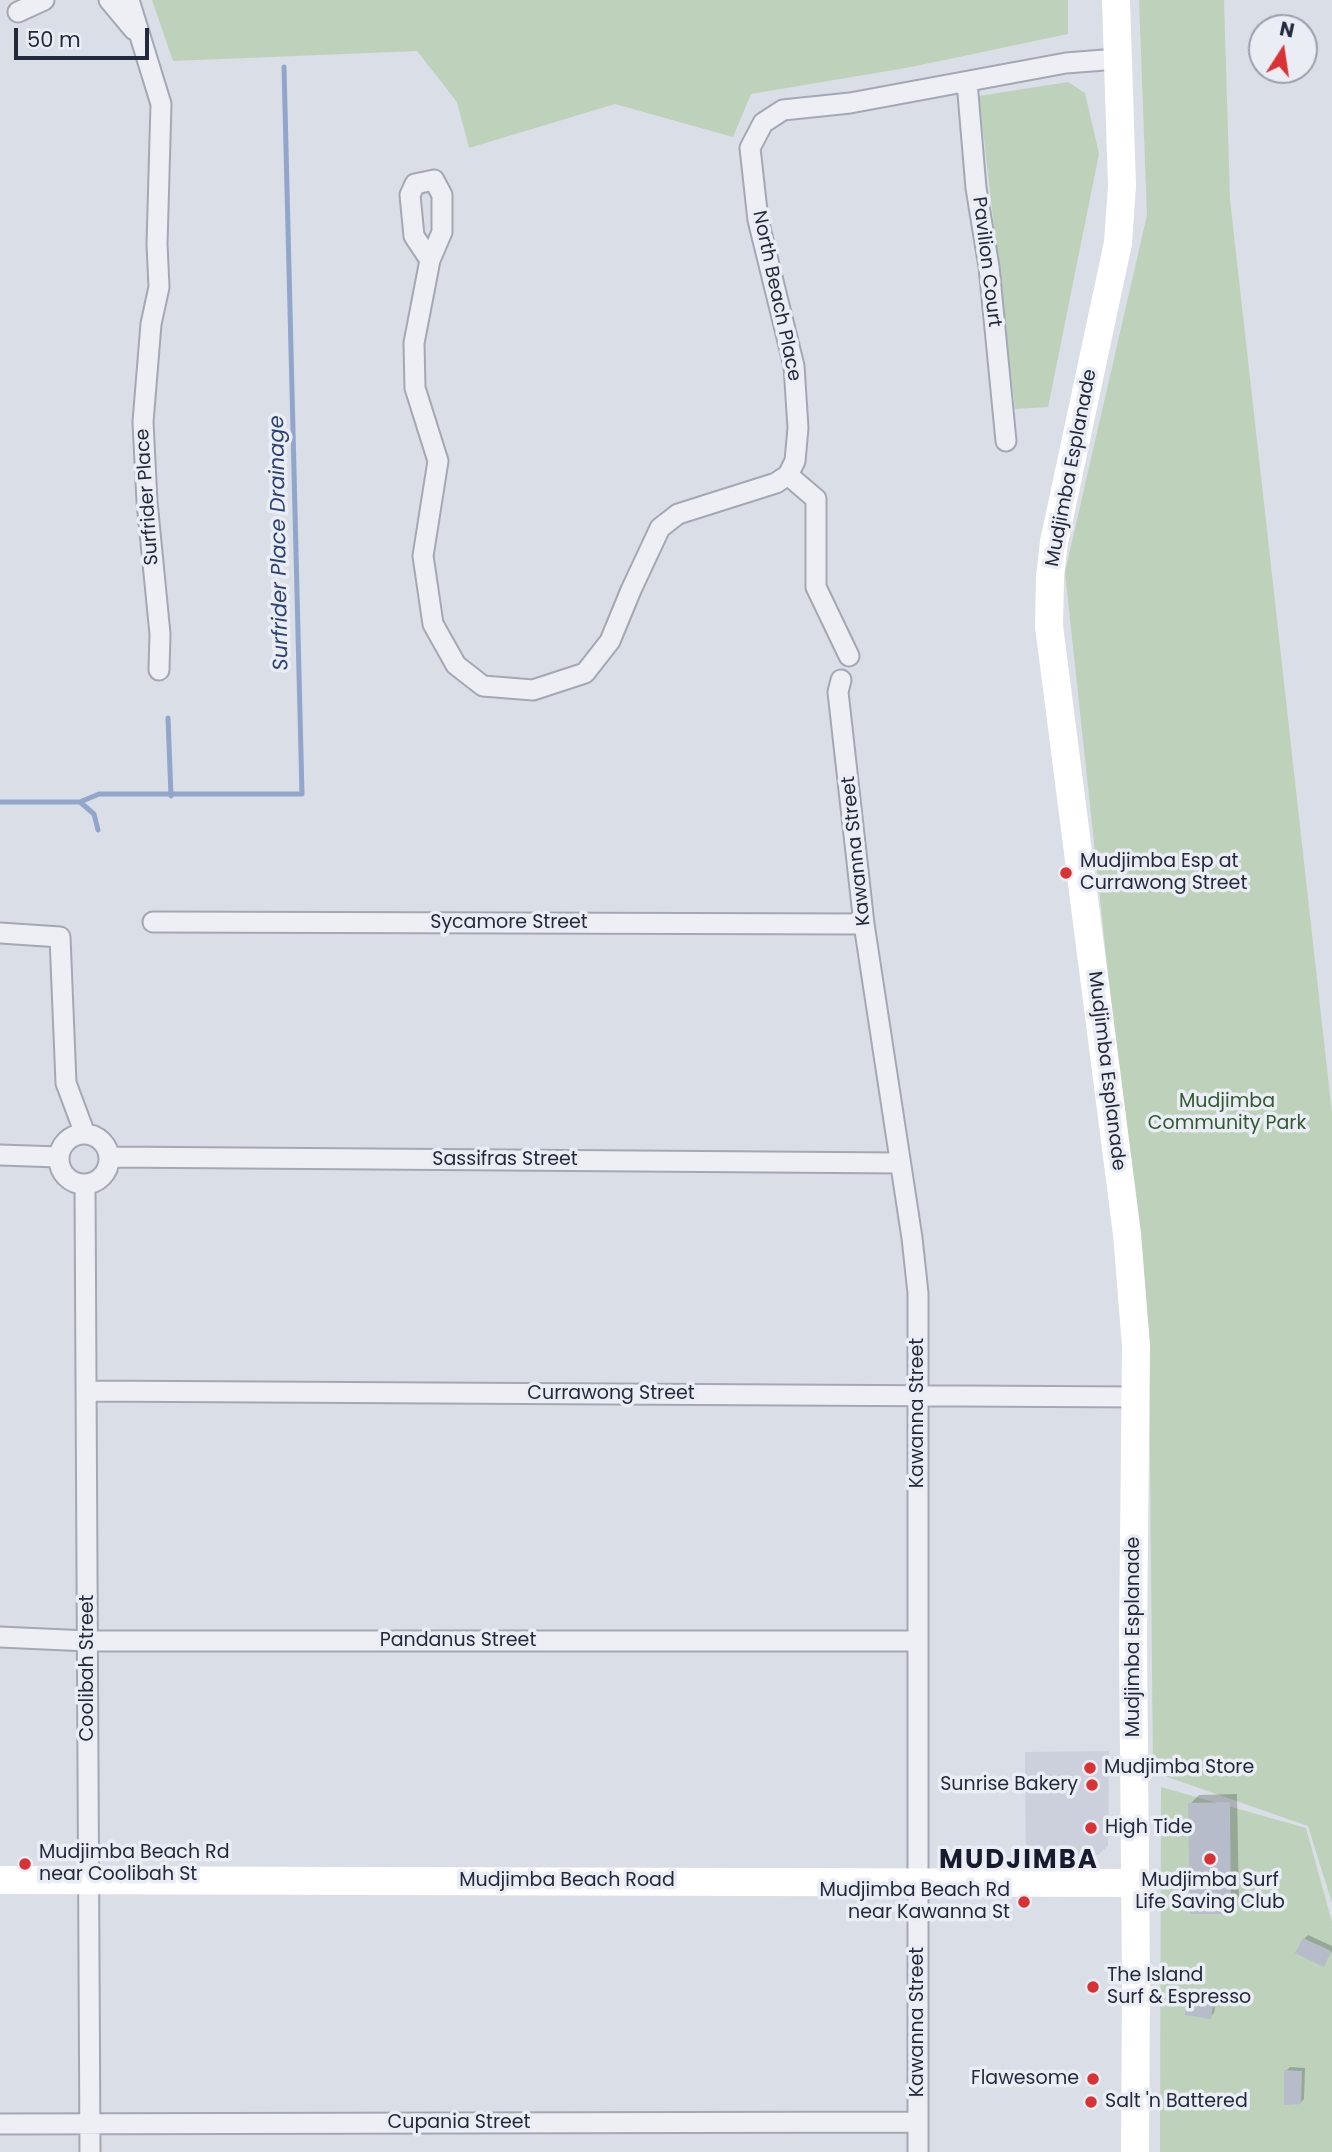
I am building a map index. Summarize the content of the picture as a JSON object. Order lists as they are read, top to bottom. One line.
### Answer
{"streets":{"street":["Pavilion Court","North Beach Place","Mudjimba Esplanade","Surfrider Place","Kawanna Street","Sycamore Street","Sassifras Street","Currawong Street","Pandanus Street","Coolibah Street","Mudjimba Beach Road","Cupania Street"]},"crossings":[["Pavilion Court","North Beach Place"],["North Beach Place","Mudjimba Esplanade"],["Mudjimba Esplanade","Currawong Street"],["Mudjimba Esplanade","Mudjimba Beach Road"],["Kawanna Street","Sycamore Street"],["Kawanna Street","Sassifras Street"],["Kawanna Street","Currawong Street"],["Kawanna Street","Pandanus Street"],["Kawanna Street","Mudjimba Beach Road"],["Kawanna Street","Cupania Street"],["Sassifras Street","Coolibah Street"],["Currawong Street","Coolibah Street"],["Pandanus Street","Coolibah Street"],["Coolibah Street","Mudjimba Beach Road"],["Coolibah Street","Cupania Street"]],"districts":["MUDJIMBA"],"water":["Surfrider Place Drainage"],"parks":["Mudjimba Community Park"],"places":["Mudjimba Esp at Currawong Street","Mudjimba Store","Sunrise Bakery","High Tide","Mudjimba Surf Life Saving Club","Mudjimba Beach Rd near Coolibah St","Mudjimba Beach Rd near Kawanna St","The Island Surf & Espresso","Flawesome","Salt 'n Battered"],"scale_bar":"50 m","north":"top"}
